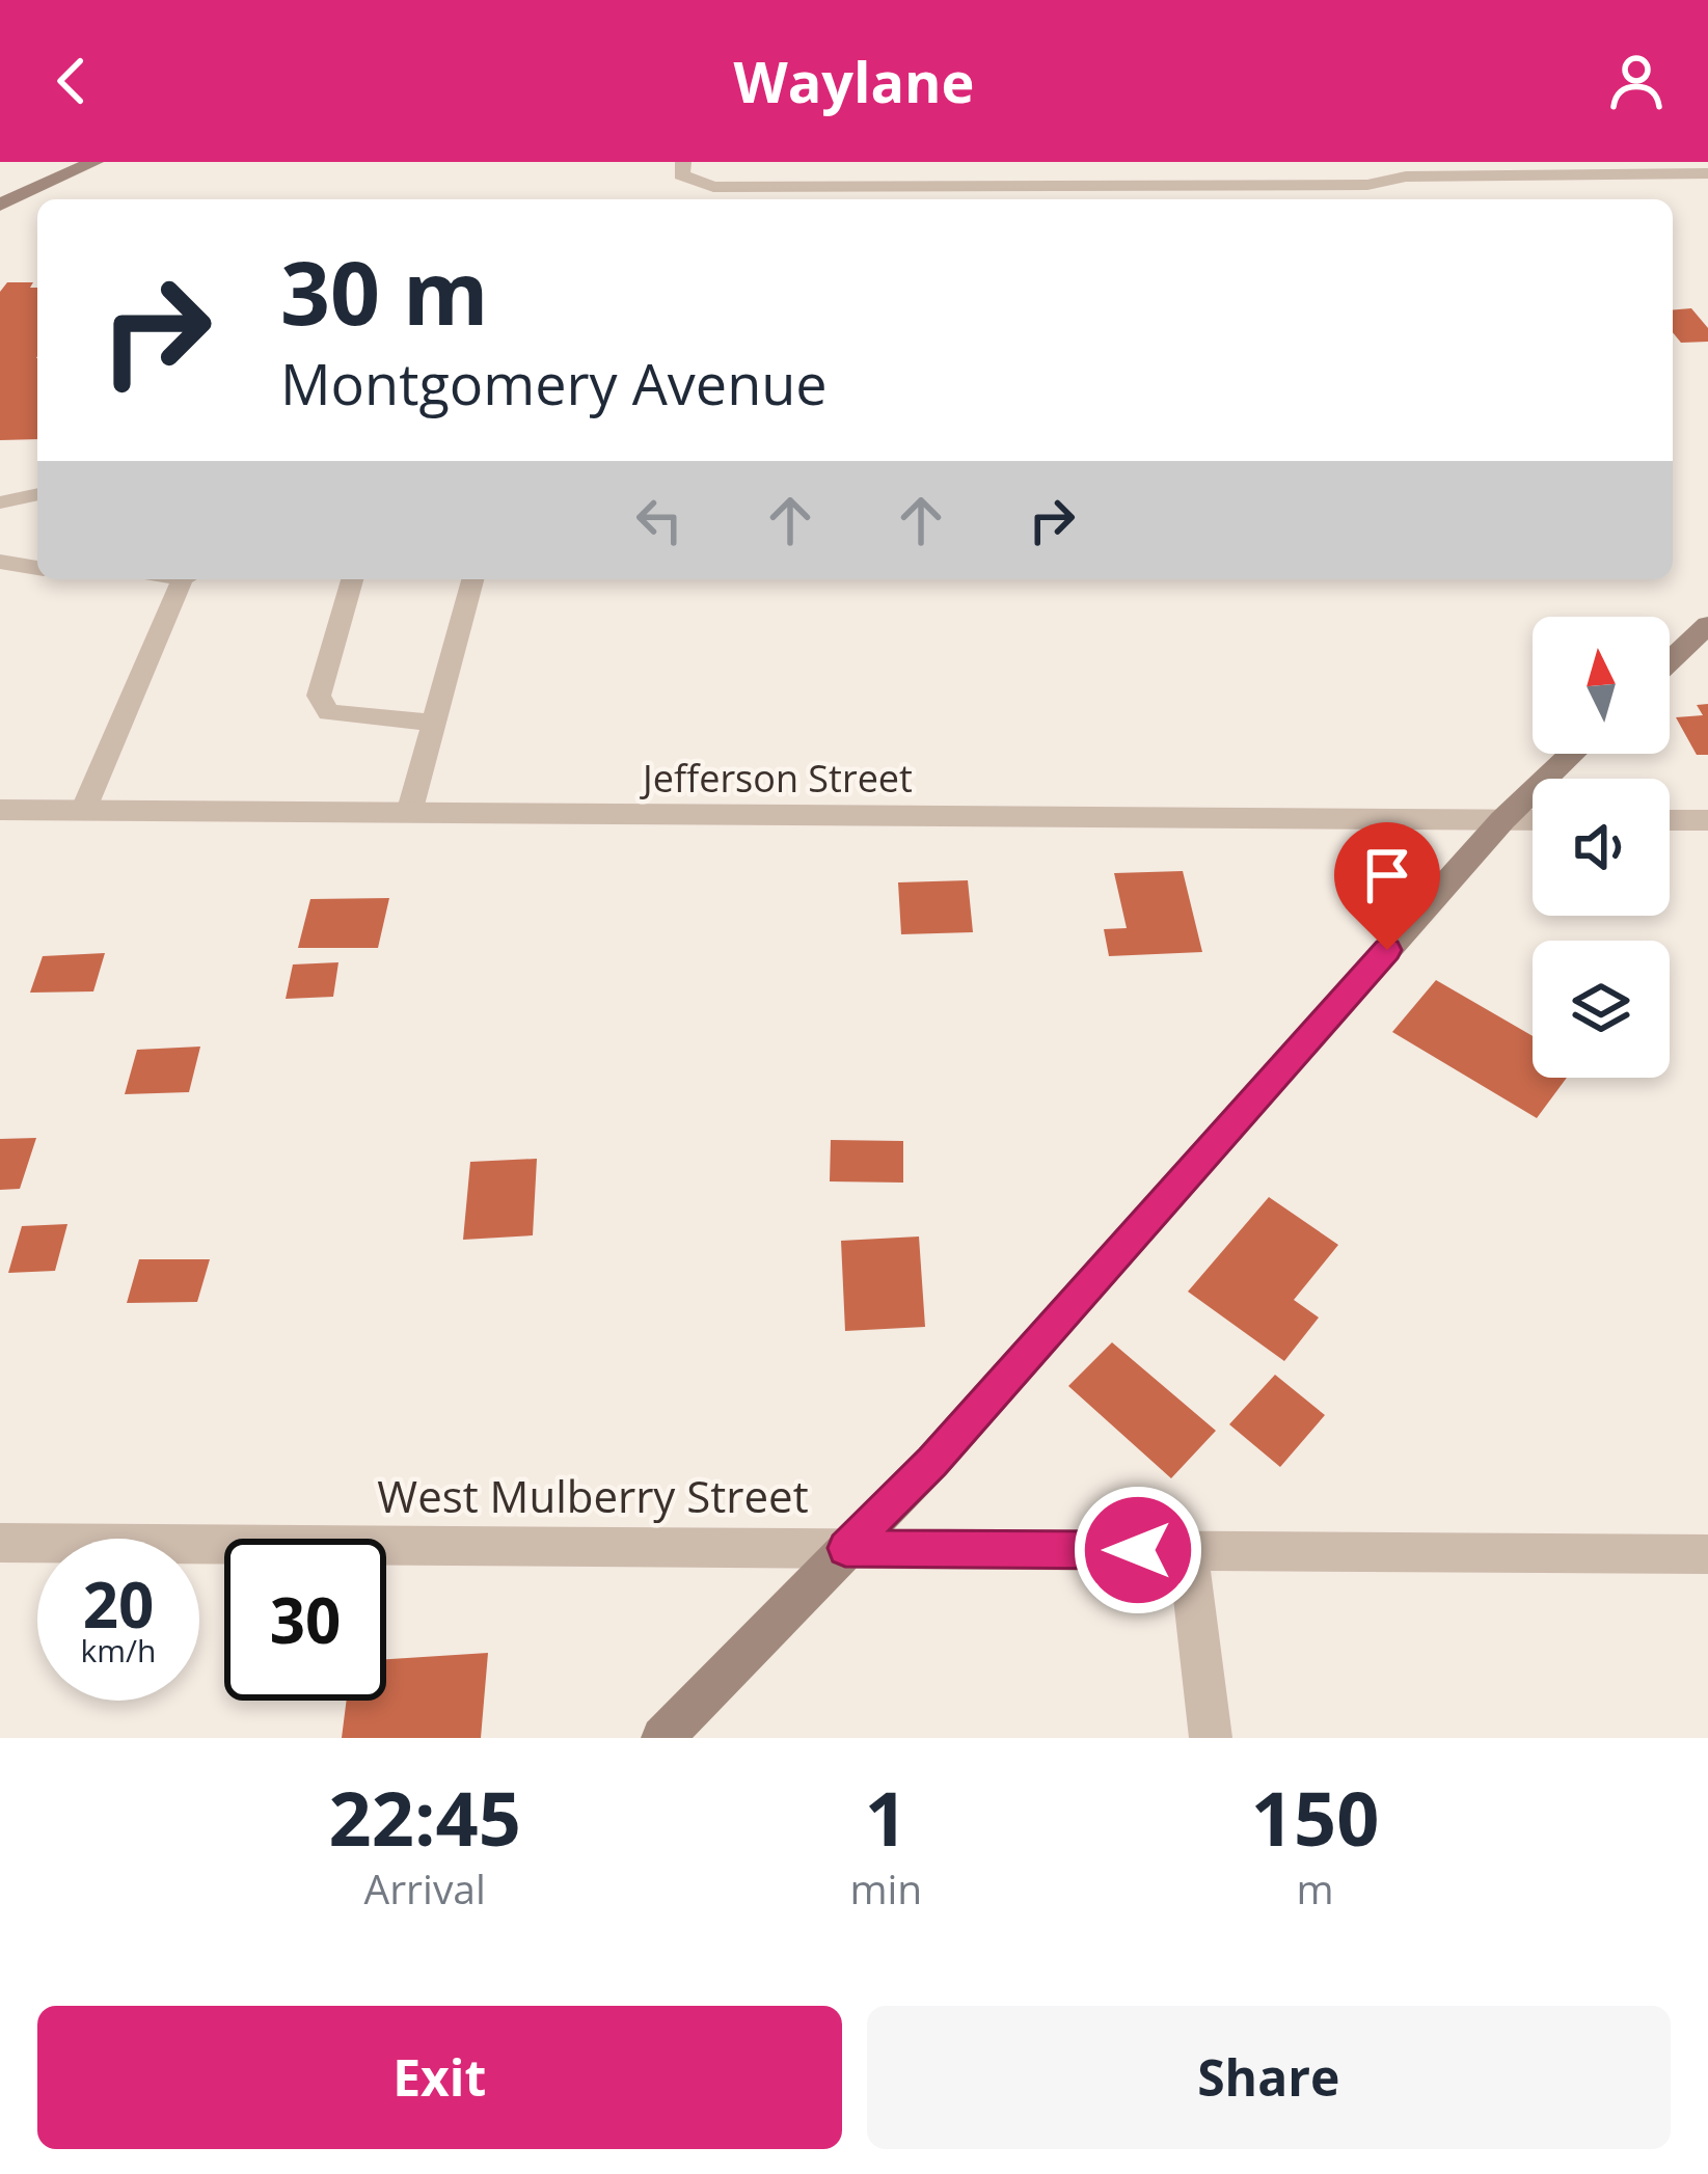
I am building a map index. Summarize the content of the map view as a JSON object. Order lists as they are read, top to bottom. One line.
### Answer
{"streets":{"street":["Jefferson Street","West Mulberry Street"]},"north":"top","page":{"header":"Waylane","turn":["30 m","Montgomery Avenue"],"speed":"20 km/h","limit":"30","eta":["22:45","Arrival","1","min","150","m"],"buttons":["Exit","Share"]}}
